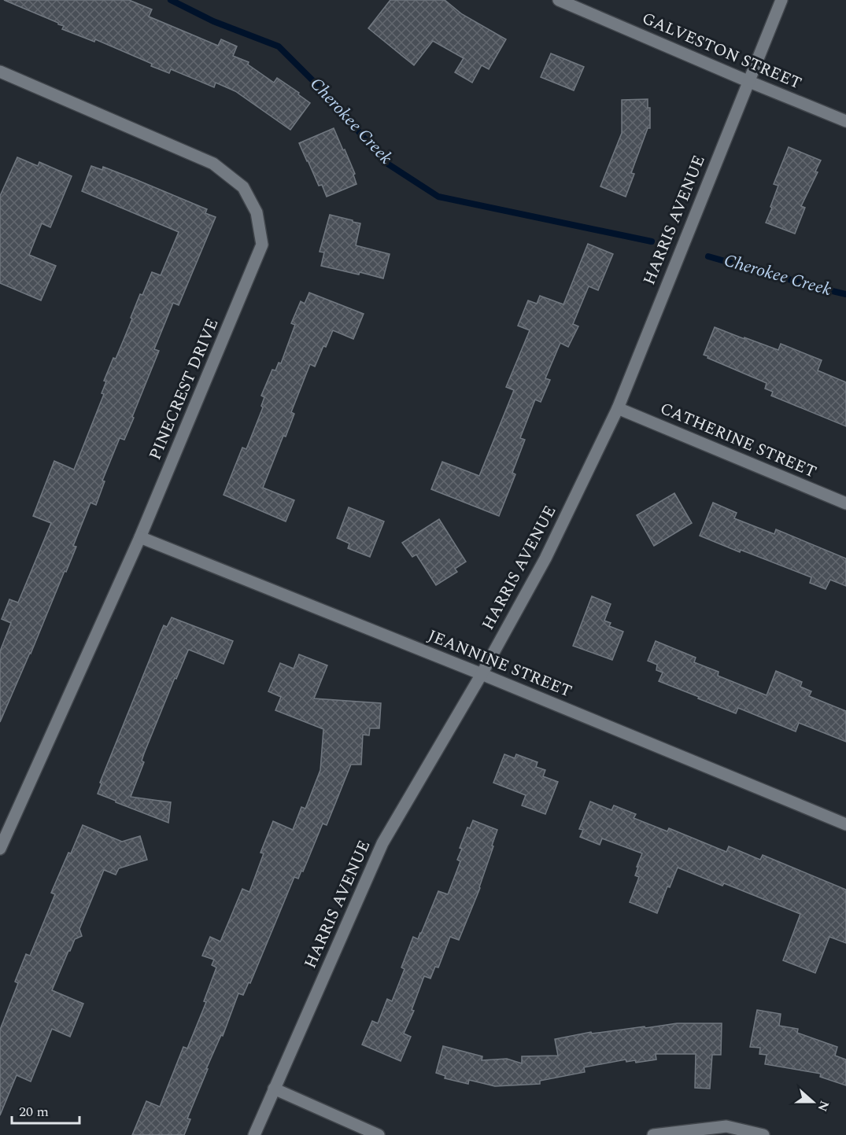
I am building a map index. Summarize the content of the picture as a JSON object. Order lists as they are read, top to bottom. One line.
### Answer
{"streets":{"street":["GALVESTON STREET","HARRIS AVENUE","PINECREST DRIVE","CATHERINE STREET","JEANNINE STREET"]},"crossings":[["GALVESTON STREET","HARRIS AVENUE"],["HARRIS AVENUE","CATHERINE STREET"],["HARRIS AVENUE","JEANNINE STREET"],["PINECREST DRIVE","JEANNINE STREET"]],"water":["Cherokee Creek"],"scale_bar":"20 m","north":"right"}
